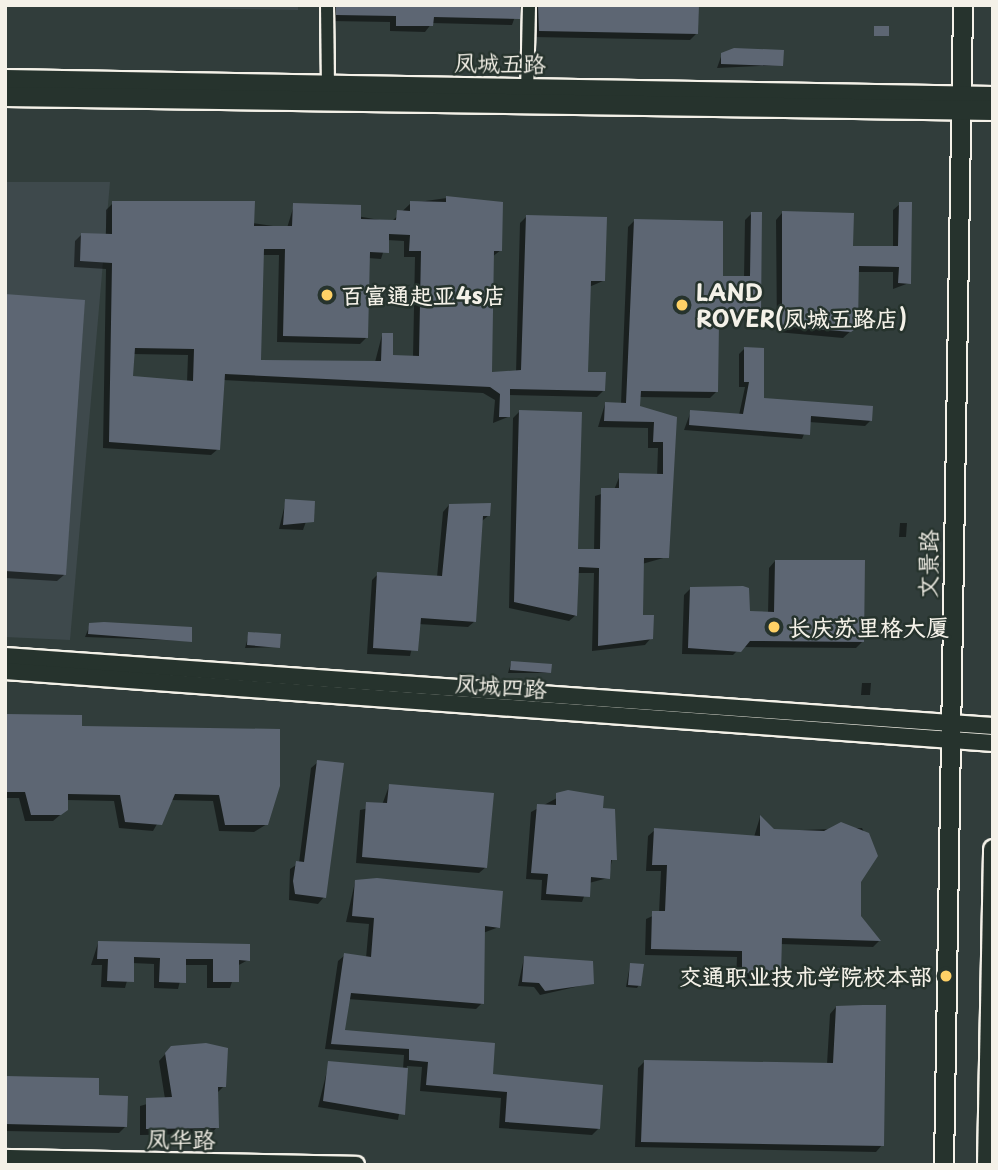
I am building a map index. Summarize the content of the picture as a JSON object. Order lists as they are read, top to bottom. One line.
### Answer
{"streets":{"main road":["凤城五路","文景路"],"street":["凤城四路","凤华路"]},"crossings":[["凤城五路","文景路"],["文景路","凤城四路"]],"places":["百富通起亚4s店","LAND ROVER(凤城五路店)","长庆苏里格大厦","交通职业技术学院校本部"]}
